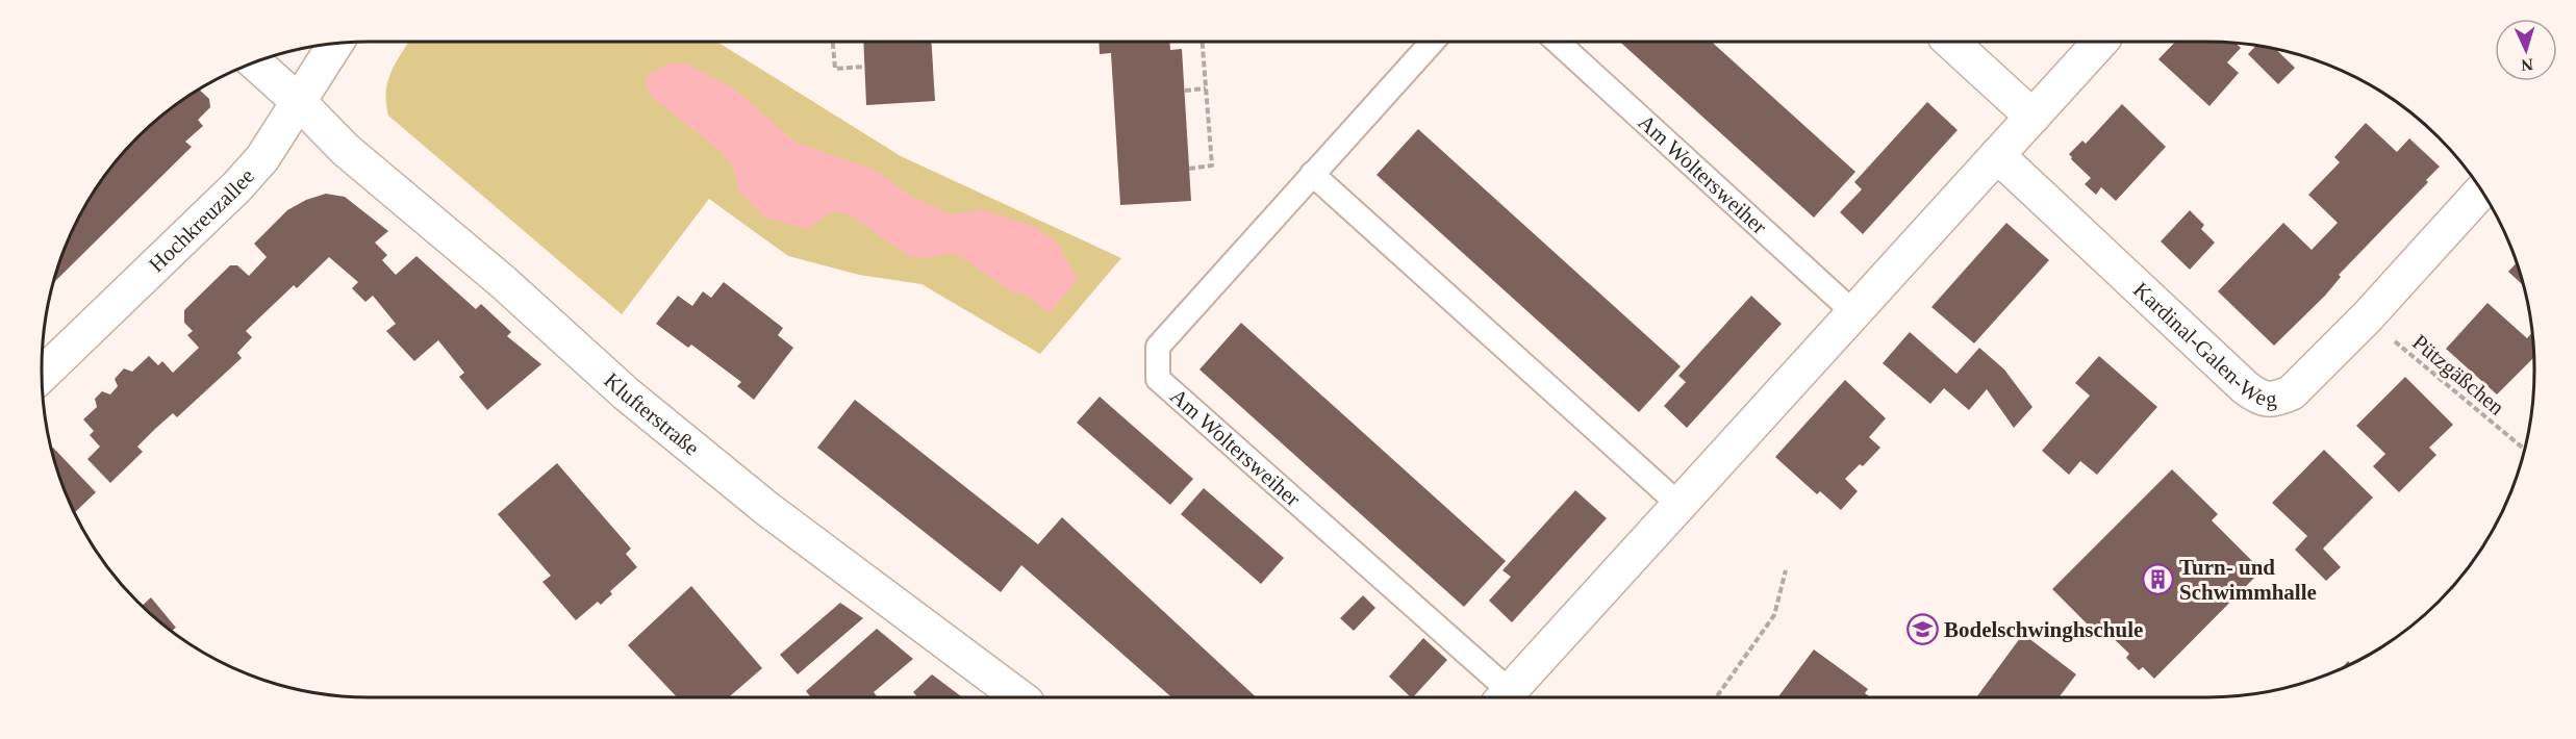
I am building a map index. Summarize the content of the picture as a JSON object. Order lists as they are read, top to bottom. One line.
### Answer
{"streets":{"street":["Am Woltersweiher","Hochkreuzallee","Kardinal-Galen-Weg","Klufterstraße"],"path":["Pützgäßchen"]},"crossings":[["Am Woltersweiher","Kardinal-Galen-Weg"],["Hochkreuzallee","Klufterstraße"],["Kardinal-Galen-Weg","Pützgäßchen"]],"places":{"building":["Turn- und Schwimmhalle"],"school or university":["Bodelschwinghschule"]},"north":"bottom"}
